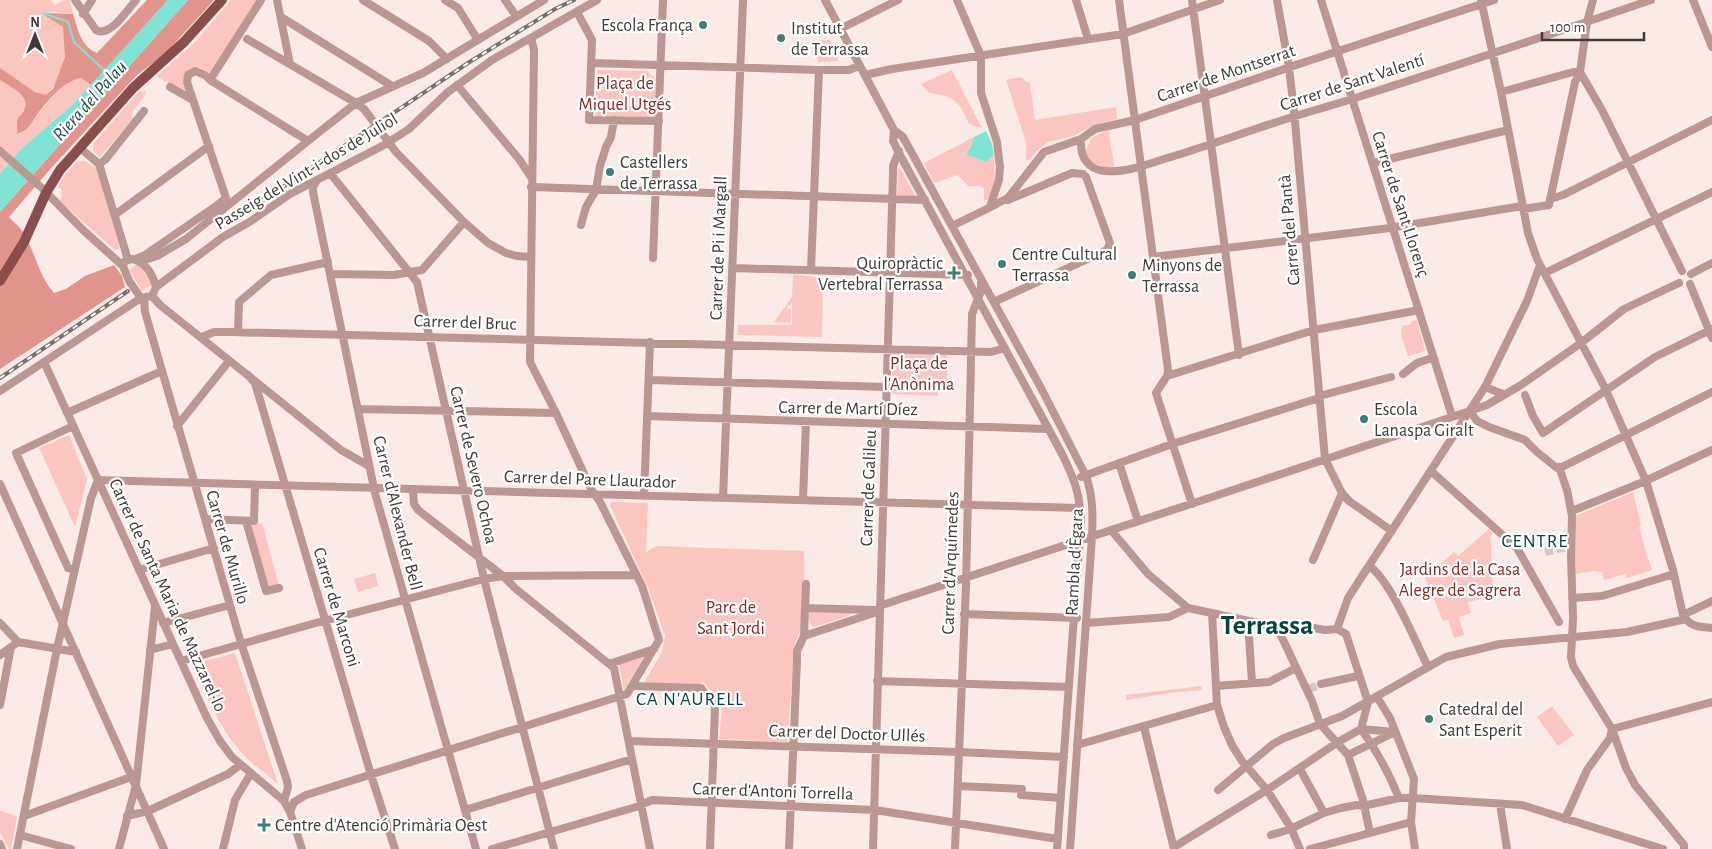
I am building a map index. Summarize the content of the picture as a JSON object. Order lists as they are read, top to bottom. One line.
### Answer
{"streets":{"street":["Carrer de Montserrat","Carrer de Sant Valentí","Passeig del Vint-i-dos de Juliol","Carrer de Sant Llorenç","Carrer del Pantà","Carrer de Pi i Margall","Carrer del Bruc","Carrer de Martí Díez","Carrer de Severo Ochoa","Carrer del Pare Llaurador","Carrer de Galileu","Carrer d'Alexander Bell","Carrer de Murillo","Rambla d'Ègara","Carrer d'Arquímedes","Carrer de Santa Maria de Mazzarel·lo","Carrer de Marconi","Carrer del Doctor Ullés","Carrer d'Antoni Torrella"]},"crossings":[["Carrer de Montserrat","Carrer de Sant Valentí"],["Carrer de Montserrat","Carrer de Sant Llorenç"],["Carrer de Montserrat","Carrer del Pantà"],["Carrer de Sant Valentí","Carrer de Sant Llorenç"],["Carrer de Sant Valentí","Carrer del Pantà"],["Passeig del Vint-i-dos de Juliol","Carrer de Severo Ochoa"],["Passeig del Vint-i-dos de Juliol","Carrer d'Alexander Bell"],["Carrer de Pi i Margall","Carrer del Bruc"],["Carrer de Pi i Margall","Carrer de Martí Díez"],["Carrer de Pi i Margall","Carrer del Pare Llaurador"],["Carrer del Bruc","Carrer de Severo Ochoa"],["Carrer del Bruc","Carrer de Galileu"],["Carrer del Bruc","Carrer d'Alexander Bell"],["Carrer del Bruc","Rambla d'Ègara"],["Carrer del Bruc","Carrer d'Arquímedes"],["Carrer de Martí Díez","Carrer de Galileu"],["Carrer de Martí Díez","Rambla d'Ègara"],["Carrer de Martí Díez","Carrer d'Arquímedes"],["Carrer de Severo Ochoa","Carrer del Pare Llaurador"],["Carrer de Severo Ochoa","Carrer d'Antoni Torrella"],["Carrer del Pare Llaurador","Carrer de Galileu"],["Carrer del Pare Llaurador","Carrer d'Alexander Bell"],["Carrer del Pare Llaurador","Carrer de Murillo"],["Carrer del Pare Llaurador","Rambla d'Ègara"],["Carrer del Pare Llaurador","Carrer d'Arquímedes"],["Carrer del Pare Llaurador","Carrer de Santa Maria de Mazzarel·lo"],["Carrer del Pare Llaurador","Carrer de Marconi"],["Carrer de Galileu","Rambla d'Ègara"],["Carrer de Galileu","Carrer del Doctor Ullés"],["Carrer de Galileu","Carrer d'Antoni Torrella"],["Carrer de Murillo","Carrer de Santa Maria de Mazzarel·lo"],["Rambla d'Ègara","Carrer d'Arquímedes"],["Rambla d'Ègara","Carrer del Doctor Ullés"],["Rambla d'Ègara","Carrer d'Antoni Torrella"],["Carrer d'Arquímedes","Carrer del Doctor Ullés"],["Carrer d'Arquímedes","Carrer d'Antoni Torrella"]],"districts":["CENTRE","Terrassa","CA N'AURELL"],"water":["Riera del Palau"],"parks":["Plaça de Miquel Utgés","Plaça de l'Anònima","Jardins de la Casa Alegre de Sagrera","Parc de Sant Jordi"],"places":{"other":["Escola França","Institut de Terrassa","Castellers de Terrassa","Centre Cultural Terrassa","Minyons de Terrassa","Escola Lanaspa Giralt","Catedral del Sant Esperit"],"health":["Quiropràctic Vertebral Terrassa","Centre d'Atenció Primària Oest"]},"scale_bar":"100 m","north":"top"}
